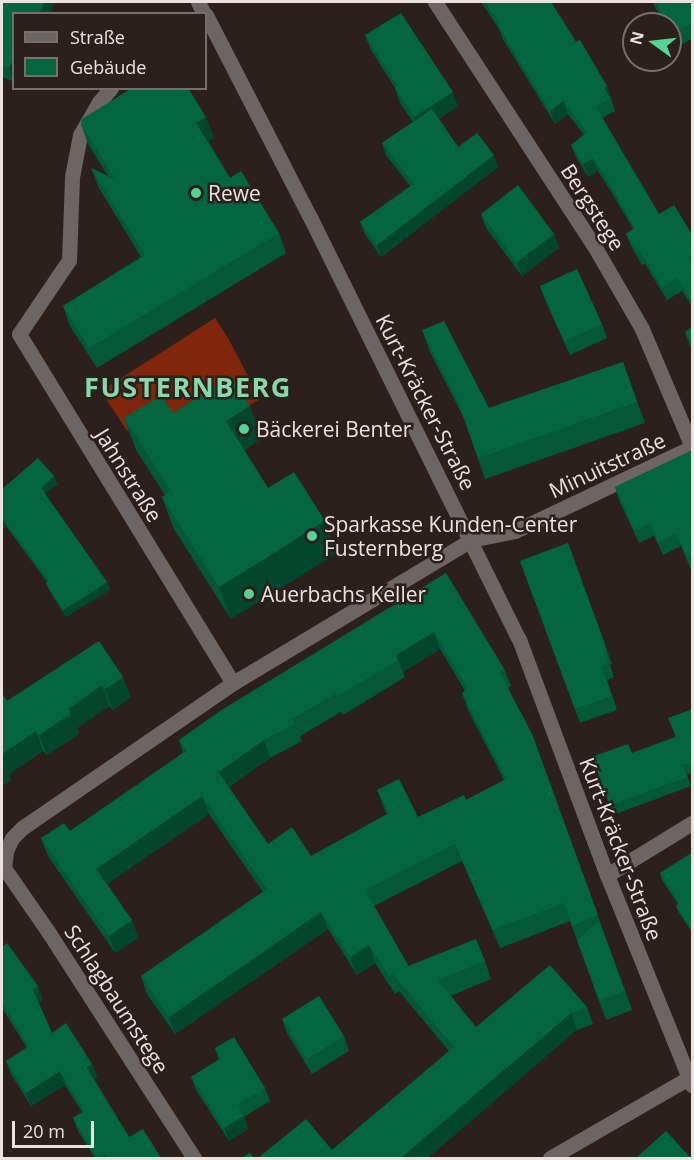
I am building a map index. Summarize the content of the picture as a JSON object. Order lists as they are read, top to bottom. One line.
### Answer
{"streets":{"street":["Bergstege","Kurt-Kräcker-Straße","Minuitstraße","Jahnstraße","Schlagbaumstege"]},"crossings":[["Bergstege","Minuitstraße"],["Kurt-Kräcker-Straße","Minuitstraße"]],"districts":["FUSTERNBERG"],"places":["Rewe","Bäckerei Benter","Sparkasse Kunden-Center Fusternberg","Auerbachs Keller"],"legend":["Straße","Gebäude"],"scale_bar":"20 m","north":"left"}
